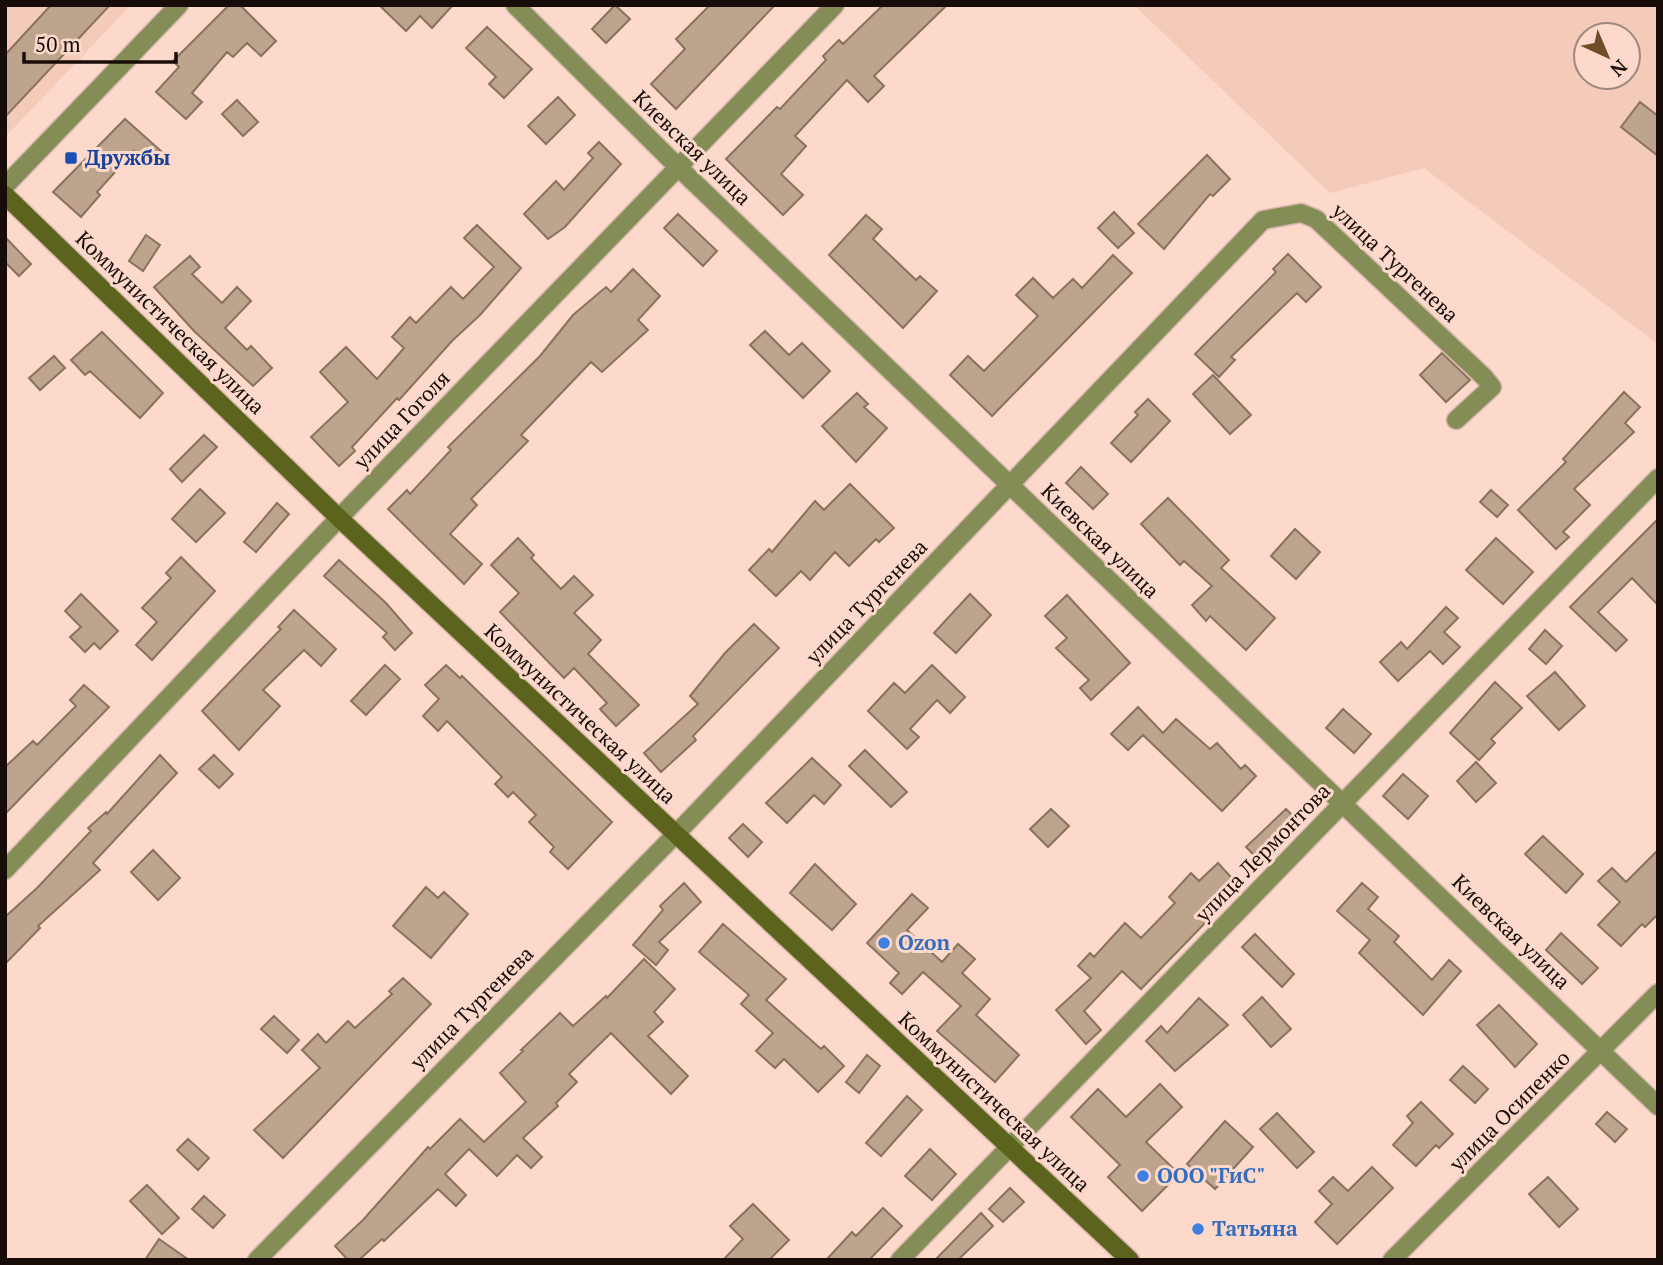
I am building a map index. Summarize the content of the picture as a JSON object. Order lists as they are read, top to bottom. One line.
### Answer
{"streets":{"street":["Киевская улица","улица Тургенева","Коммунистическая улица","улица Гоголя","улица Лермонтова","улица Осипенко"]},"crossings":[["Киевская улица","улица Тургенева"],["Киевская улица","улица Гоголя"],["Киевская улица","улица Лермонтова"],["Киевская улица","улица Осипенко"],["улица Тургенева","Коммунистическая улица"],["Коммунистическая улица","улица Гоголя"],["Коммунистическая улица","улица Лермонтова"]],"places":{"transit":["Дружбы"],"other":["Ozon","ООО \"ГиС\"","Татьяна"]},"scale_bar":"50 m","north":"bottom right"}
